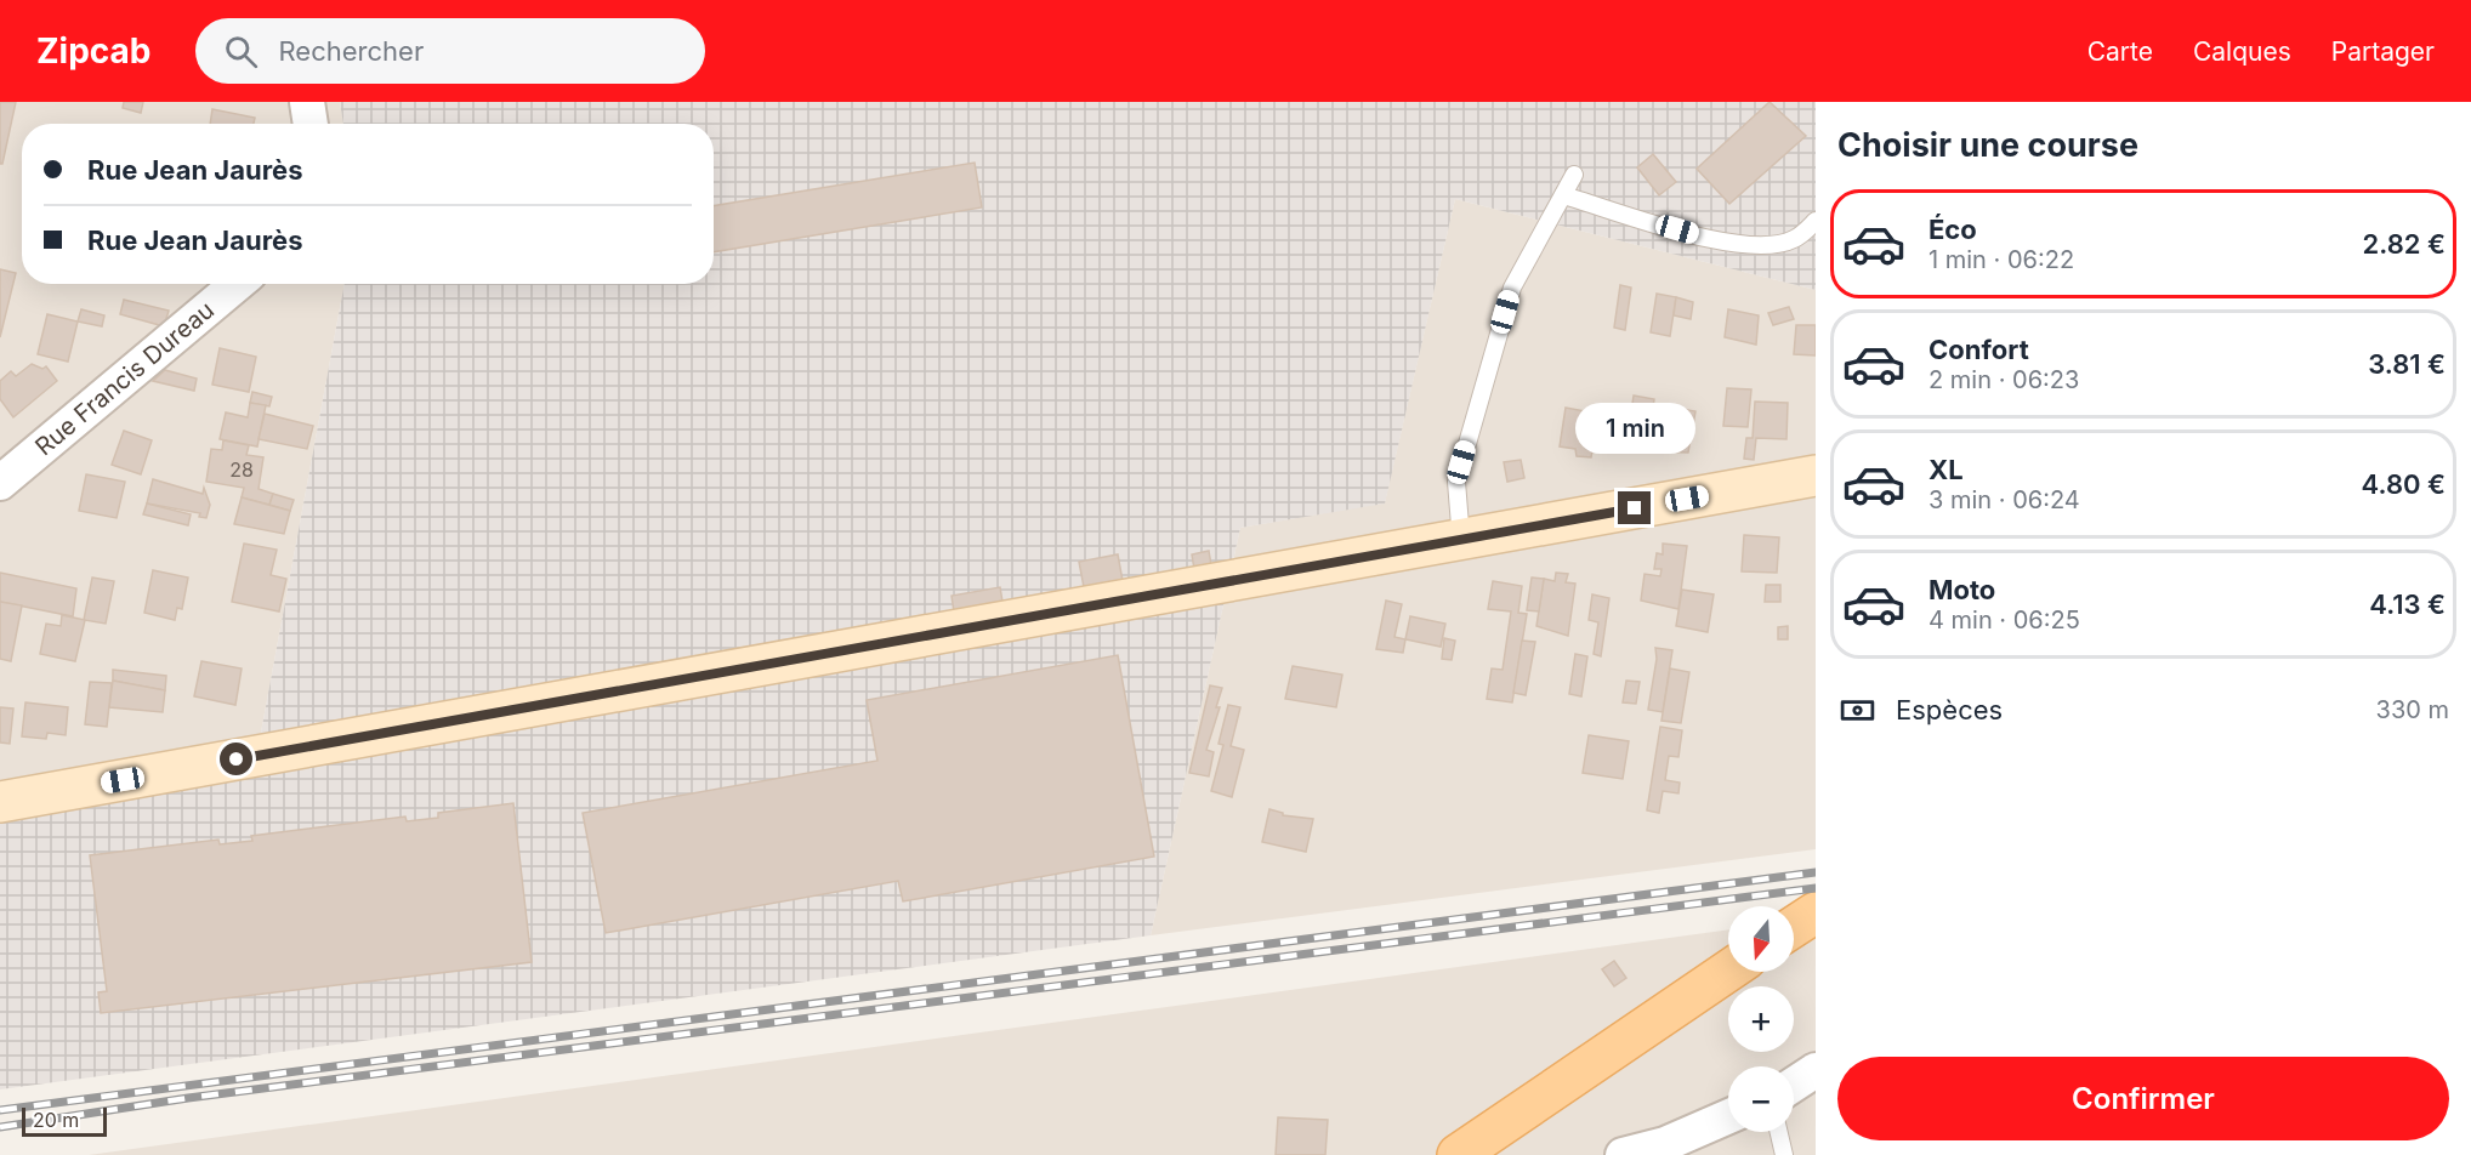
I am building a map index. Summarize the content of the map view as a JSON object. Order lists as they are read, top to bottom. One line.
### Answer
{"streets":{"street":["Rue Francis Dureau"]},"house_numbers":["28"],"scale_bar":"20 m","north":"bottom","page":{"header":"Zipcab","search":"Rechercher","nav":["Carte","Calques","Partager"],"heading":"Choisir une course","banner":["Rue Jean Jaurès","Rue Jean Jaurès"],"list":[{"name":"Éco","note":"1 min · 06:22","value":"2.82 €"},{"name":"Confort","note":"2 min · 06:23","value":"3.81 €"},{"name":"XL","note":"3 min · 06:24","value":"4.80 €"},{"name":"Moto","note":"4 min · 06:25","value":"4.13 €"}],"bubble":"1 min","pay":["Espèces","330 m"],"map_buttons":["+","−"],"buttons":"Confirmer","scale":"20 m"}}
